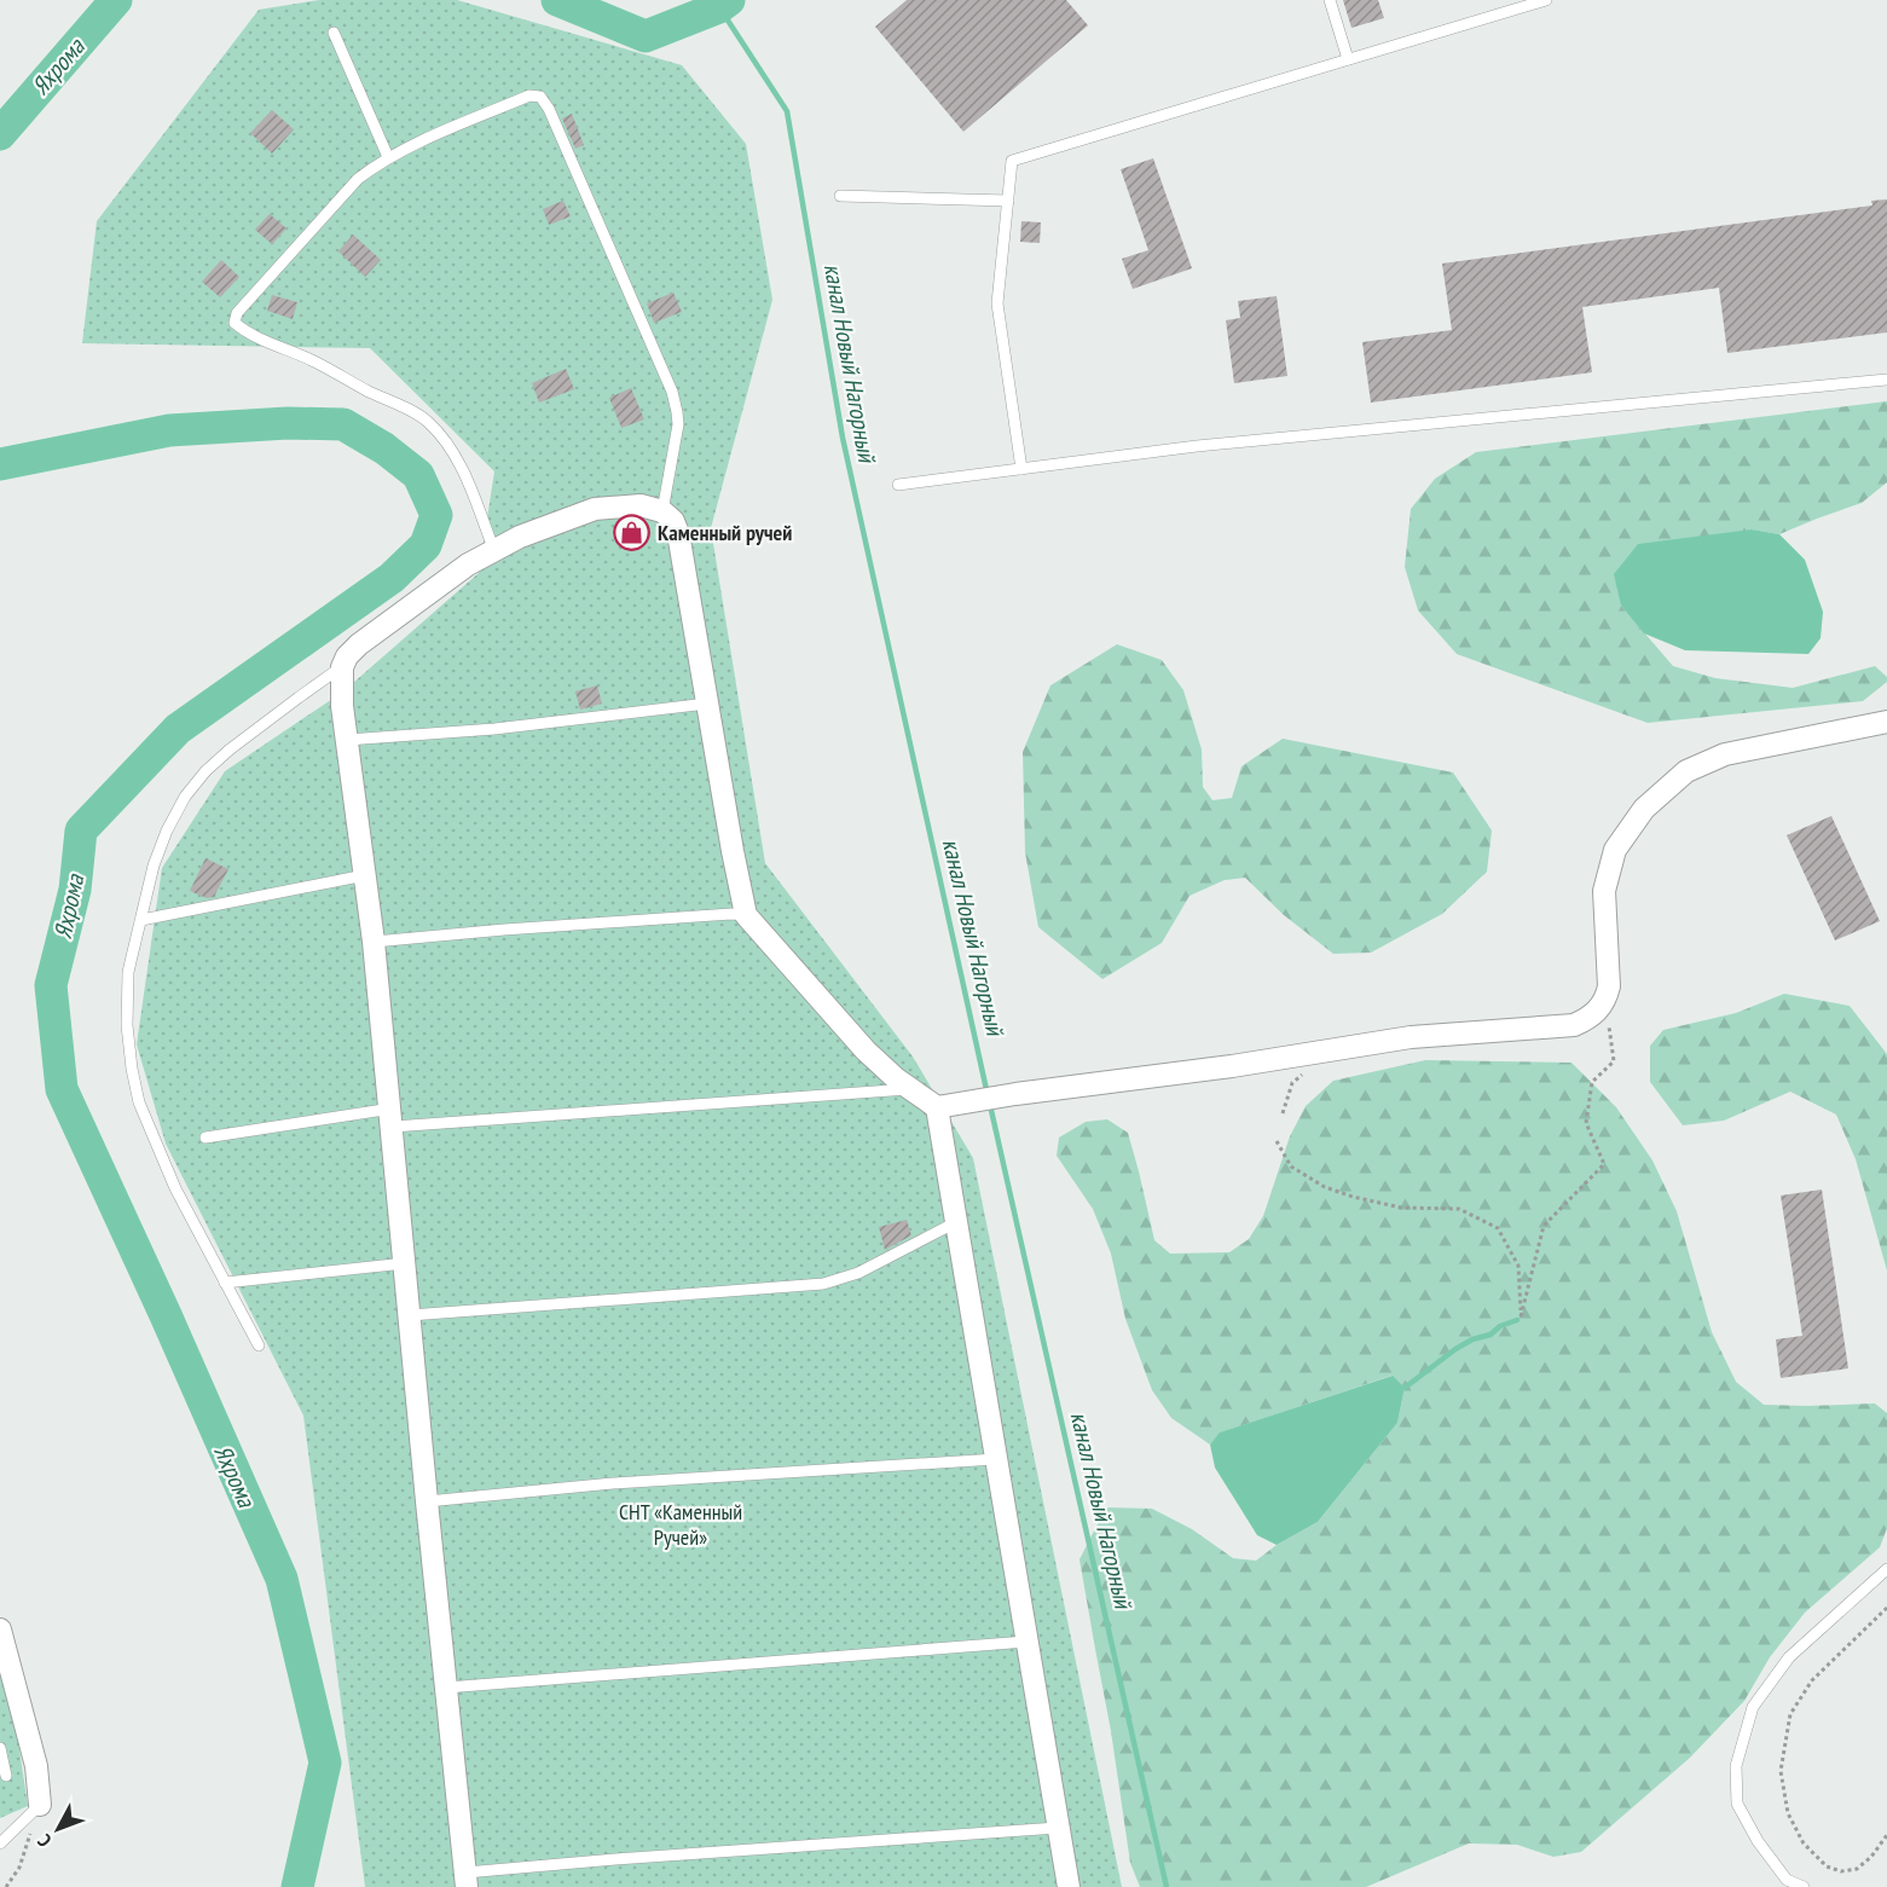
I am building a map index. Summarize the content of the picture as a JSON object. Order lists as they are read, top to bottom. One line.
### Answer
{"water":["Яхрома","канал Новый Нагорный"],"parks":["СНТ «Каменный Ручей»"],"places":{"shop":["Каменный ручей"]},"north":"bottom left"}
